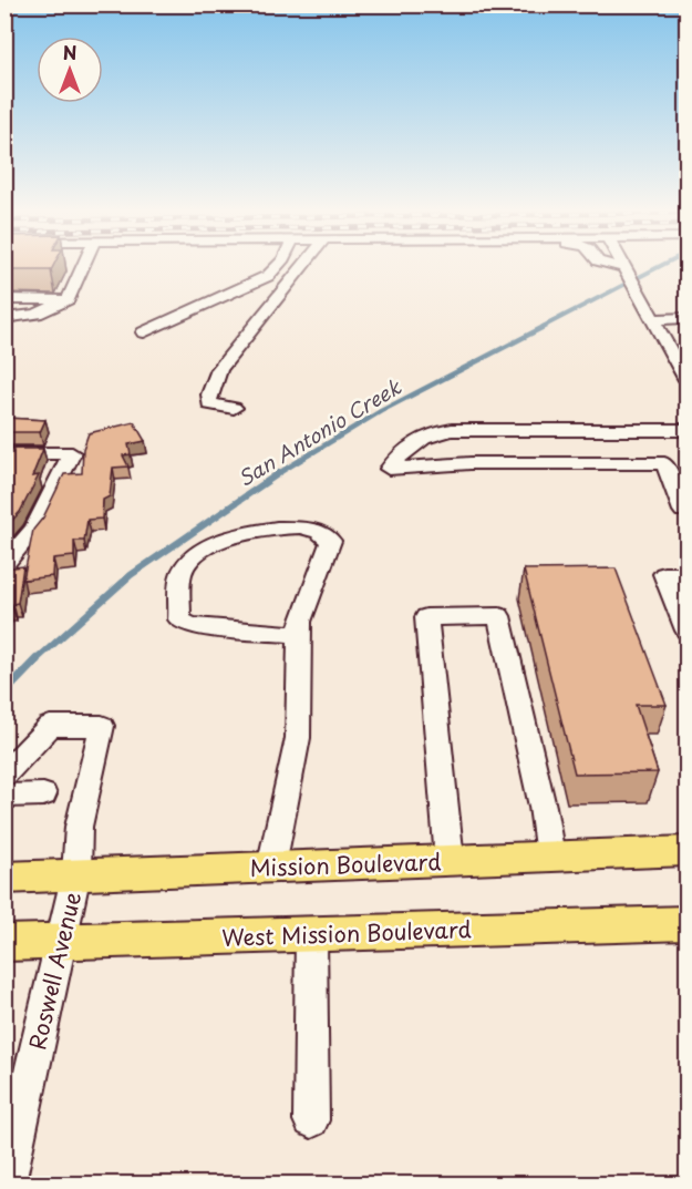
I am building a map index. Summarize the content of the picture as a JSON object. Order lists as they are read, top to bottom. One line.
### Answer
{"streets":{"main road":["Mission Boulevard","West Mission Boulevard"],"street":["Roswell Avenue"]},"crossings":[["Mission Boulevard","Roswell Avenue"],["West Mission Boulevard","Roswell Avenue"]],"water":["San Antonio Creek"],"north":"top"}
